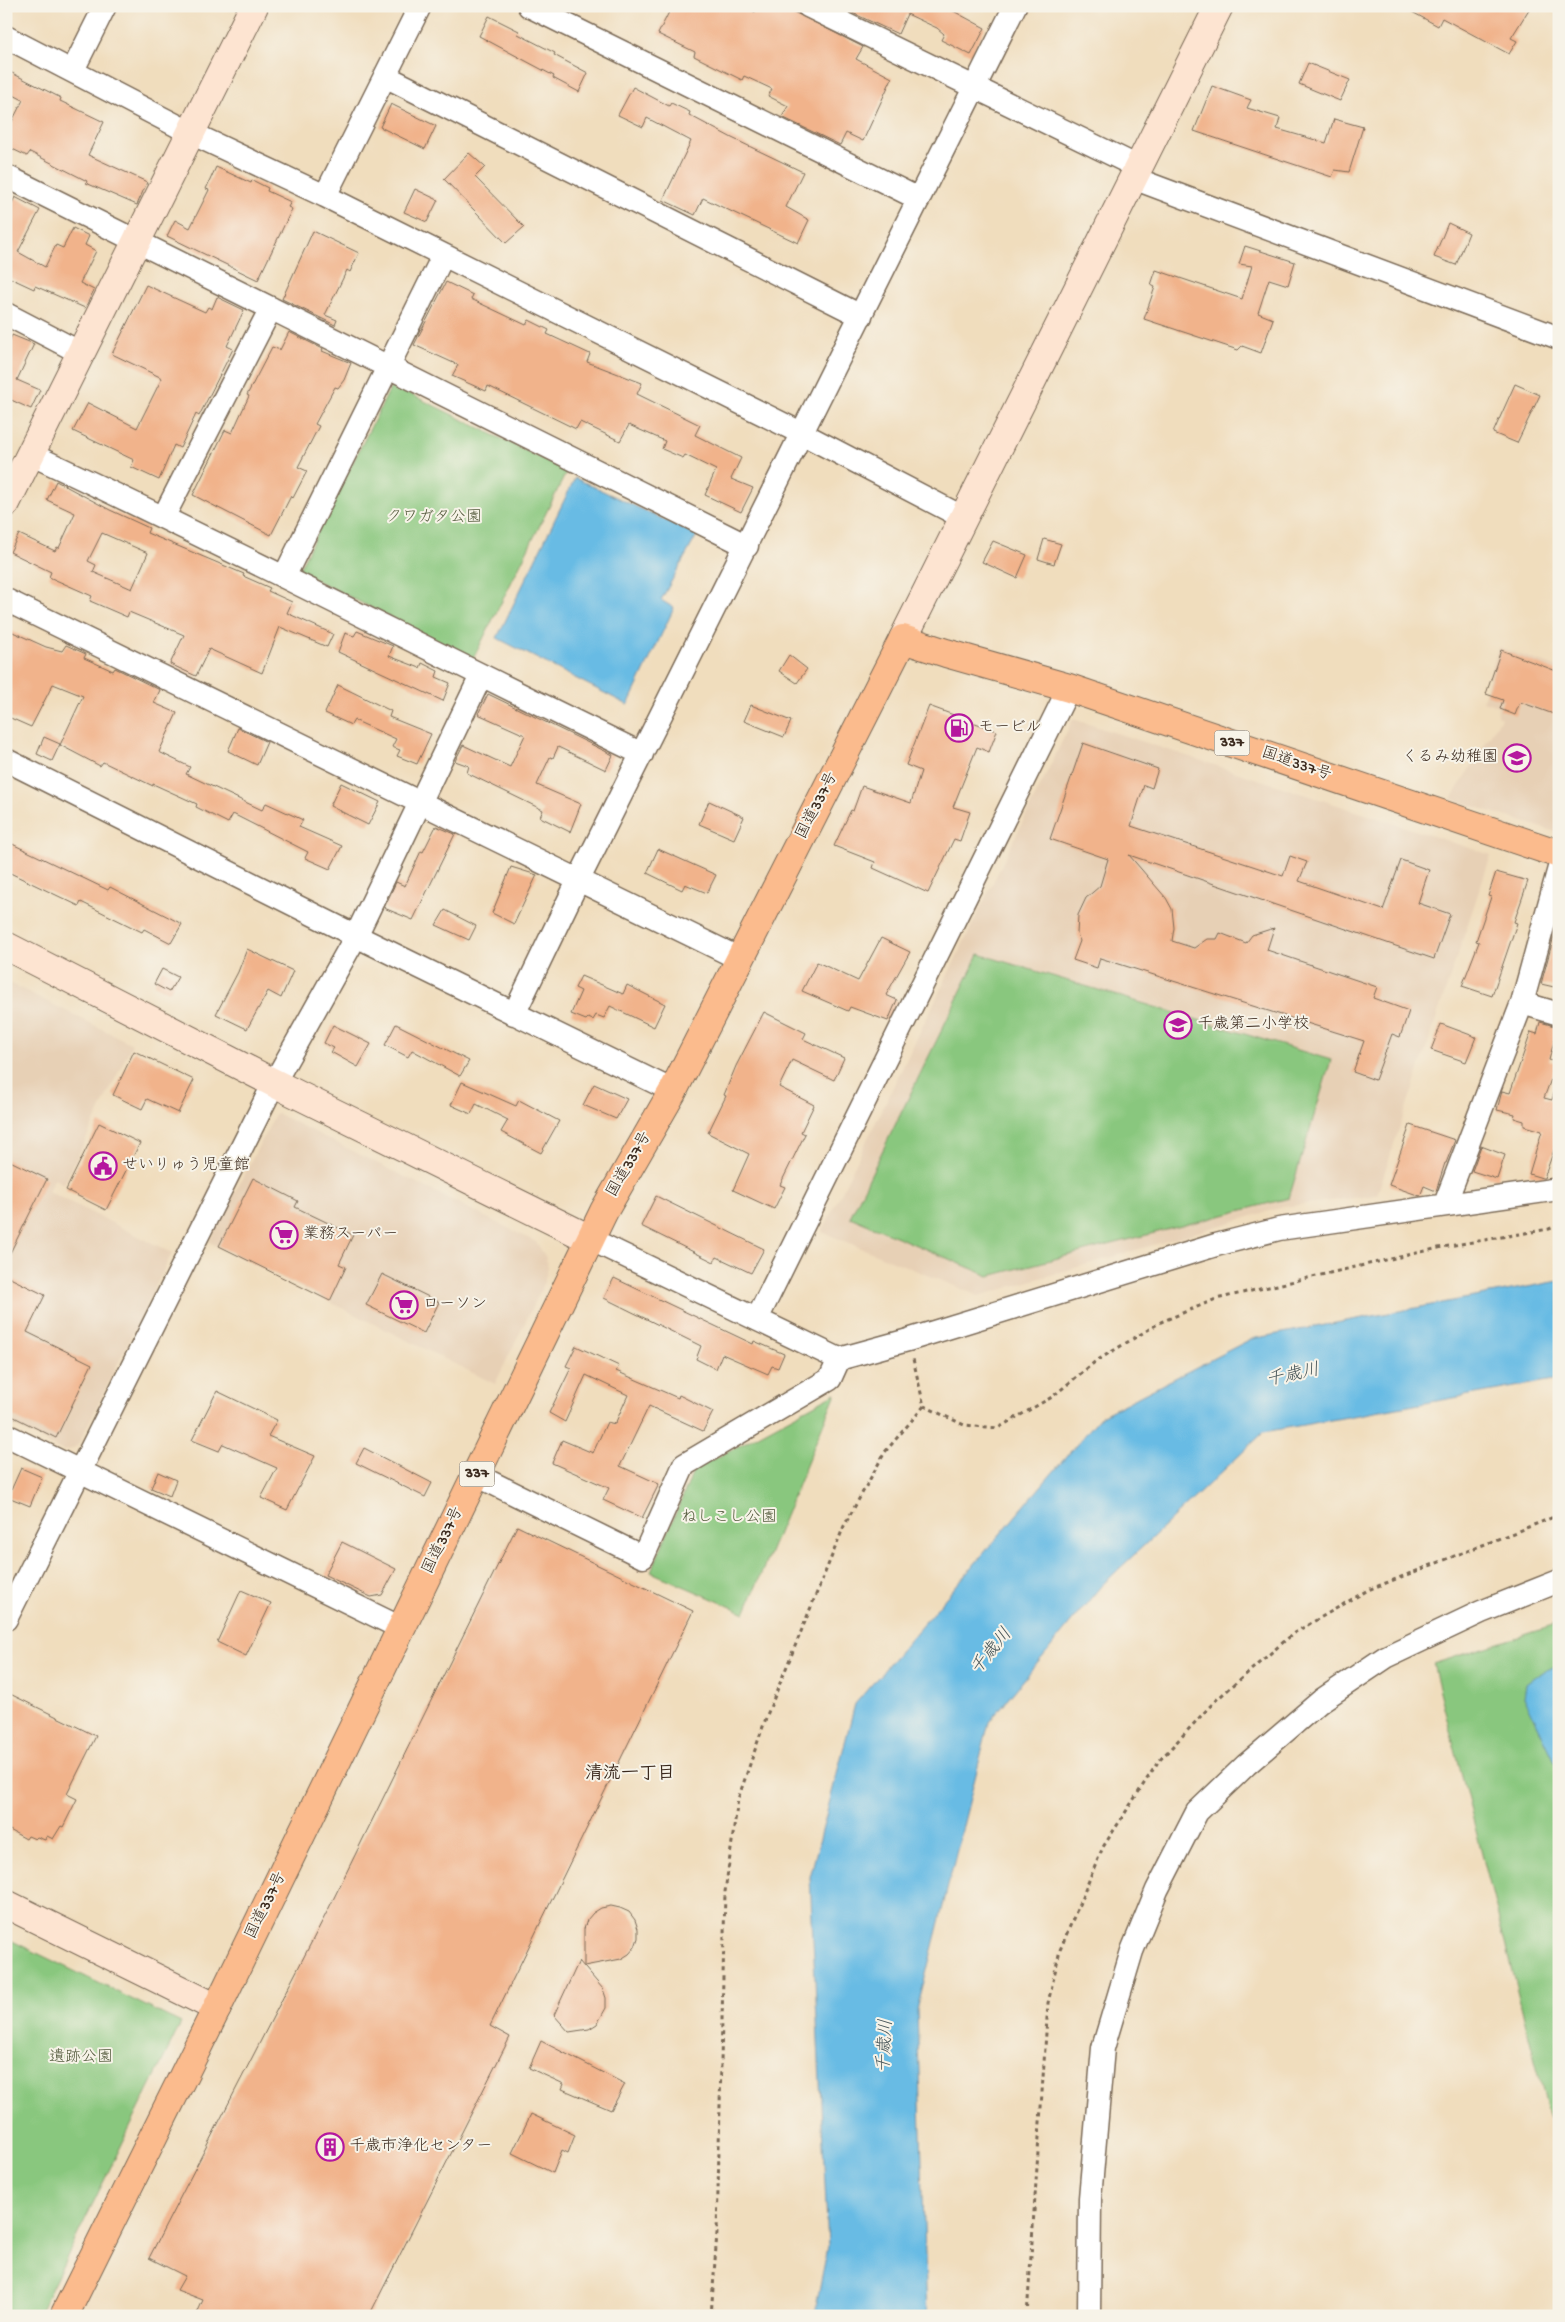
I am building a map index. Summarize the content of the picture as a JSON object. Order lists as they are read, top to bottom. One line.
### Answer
{"streets":{"highway":["337","国道337号"]},"districts":["清流一丁目"],"water":["千歳川"],"parks":["クワガタ公園","ねしこし公園","遺跡公園"],"places":{"fuel station":["モービル"],"school or university":["くるみ幼稚園","千歳第二小学校"],"public building":["せいりゅう児童館"],"supermarket":["業務スーパー","ローソン"],"building":["千歳市浄化センター"]}}
